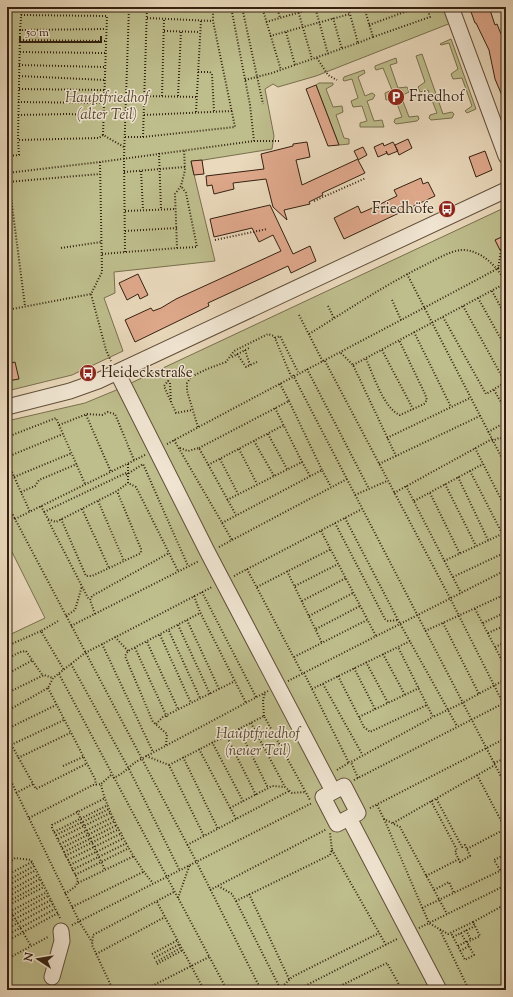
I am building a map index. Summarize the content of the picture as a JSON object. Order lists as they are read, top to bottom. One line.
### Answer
{"parks":["Hauptfriedhof (alter Teil)","Hauptfriedhof (neuer Teil)"],"places":{"parking":["Friedhof"],"bus stop":["Friedhöfe","Heideckstraße"]},"scale_bar":"50 m","north":"left"}
